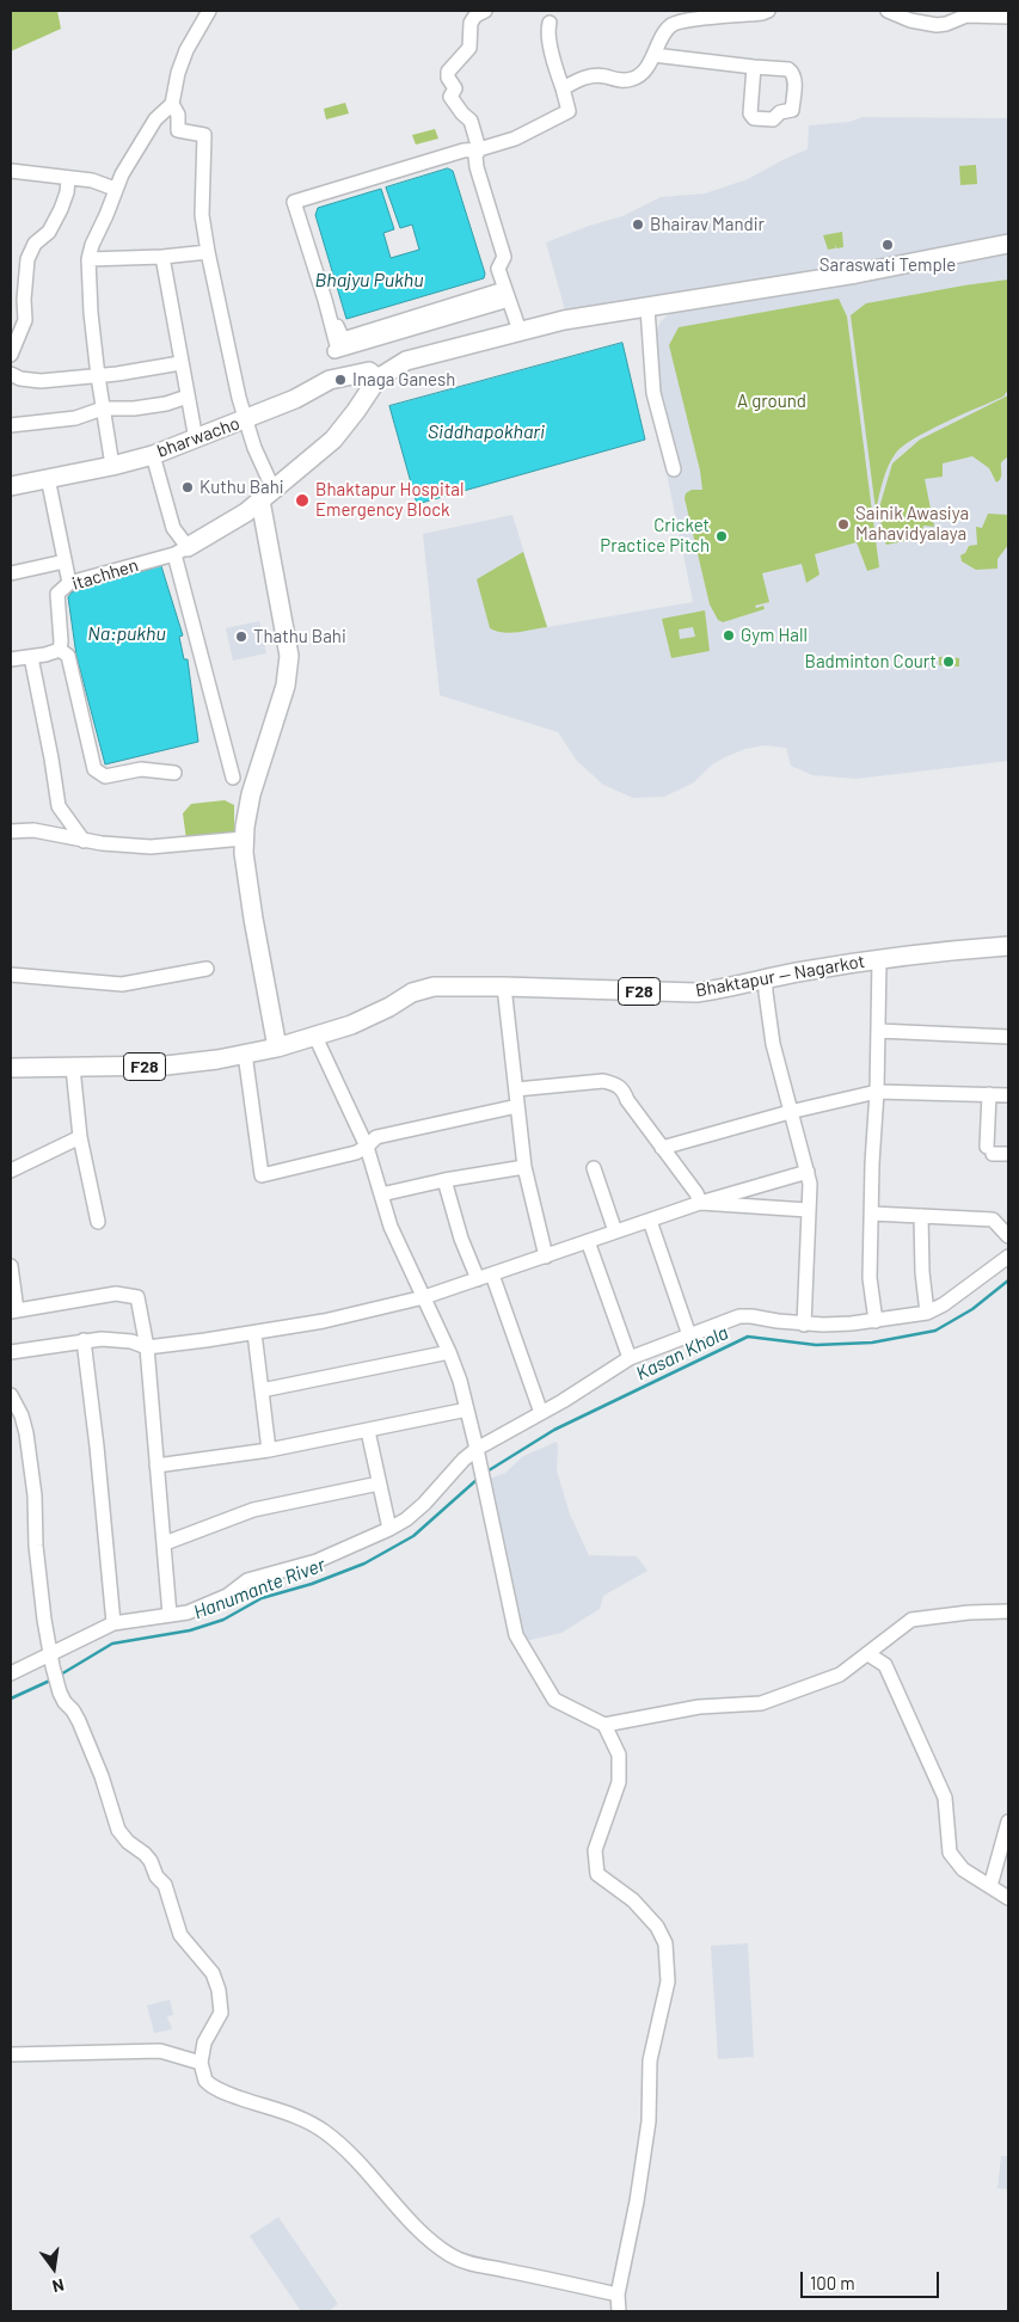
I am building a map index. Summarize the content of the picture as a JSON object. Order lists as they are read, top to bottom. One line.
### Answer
{"streets":{"main road":["bharwacho","Bhaktapur — Nagarkot","F28"],"street":["itachhen"]},"crossings":[["Bhaktapur — Nagarkot","F28"]],"water":["Bhajyu Pukhu","Siddhapokhari","Na:pukhu","Kasan Khola","Hanumante River"],"parks":["A ground"],"places":["Bhairav Mandir","Saraswati Temple","Inaga Ganesh","Kuthu Bahi","Bhaktapur Hospital Emergency Block","Sainik Awasiya Mahavidyalaya","Cricket Practice Pitch","Gym Hall","Thathu Bahi","Badminton Court"],"scale_bar":"100 m","north":"bottom"}
